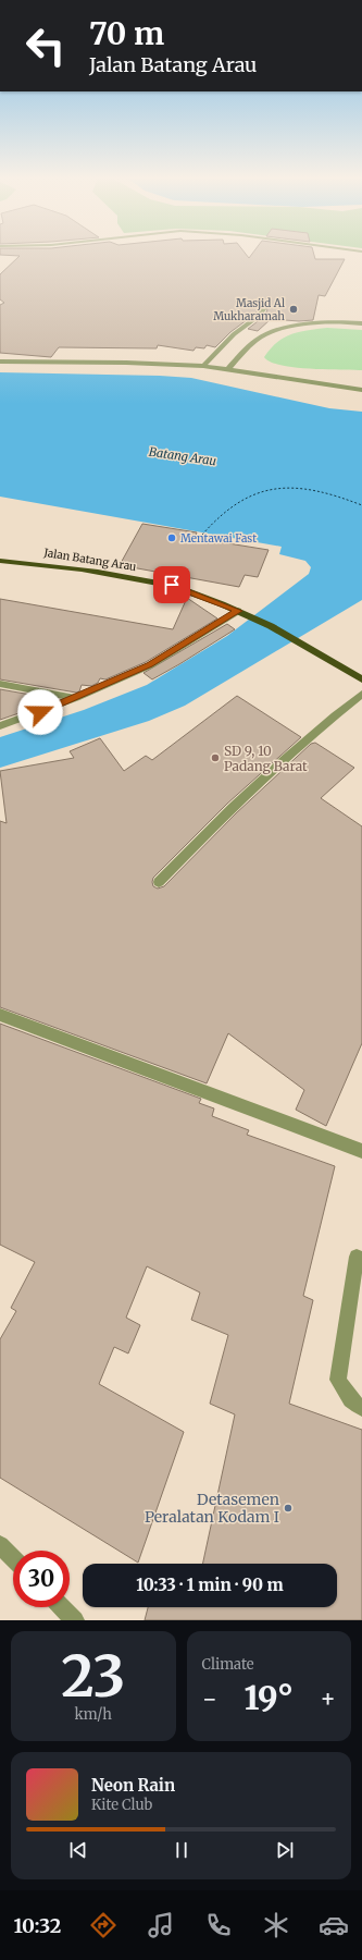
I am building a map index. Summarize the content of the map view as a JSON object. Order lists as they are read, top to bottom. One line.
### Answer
{"streets":{"main road":["Jalan Batang Arau"]},"water":["Batang Arau"],"places":["Masjid Al Mukharamah","Mentawai Fast","SD 9, 10 Padang Barat","Detasemen Peralatan Kodam I"],"page":{"turn":["70 m","Jalan Batang Arau"],"limit":"30","trip":"10:33 · 1 min · 90 m","tile":[["23","km/h"],"Climate"],"heat":["−","19°","+"],"song":["Neon Rain","Kite Club"],"tabs":"10:32"}}
